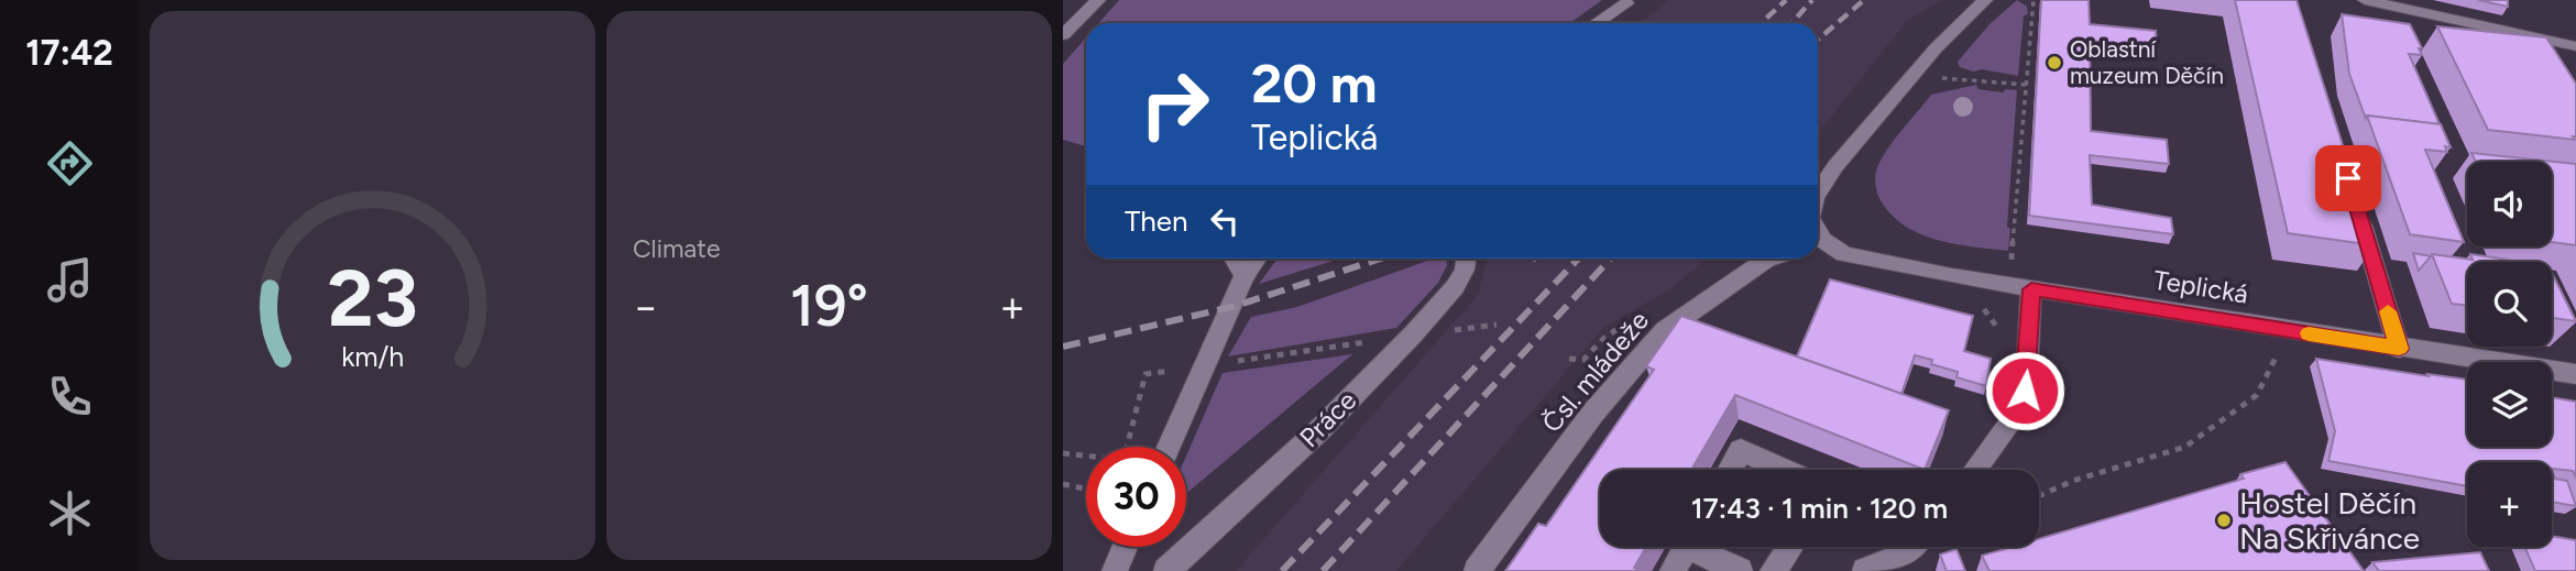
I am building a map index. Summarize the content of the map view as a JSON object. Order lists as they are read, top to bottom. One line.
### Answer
{"streets":{"street":["Teplická","Čsl. mládeže","Práce"]},"places":["Oblastní muzeum Děčín","Hostel Děčín Na Skřivánce"],"page":{"tabs":"17:42","tile":"Climate","turn":["20 m","Teplická"],"map_buttons":"+","then":"Then","heat":["−","19°","+"],"limit":"30","trip":"17:43 · 1 min · 120 m","gauge":["23","km/h"]}}
